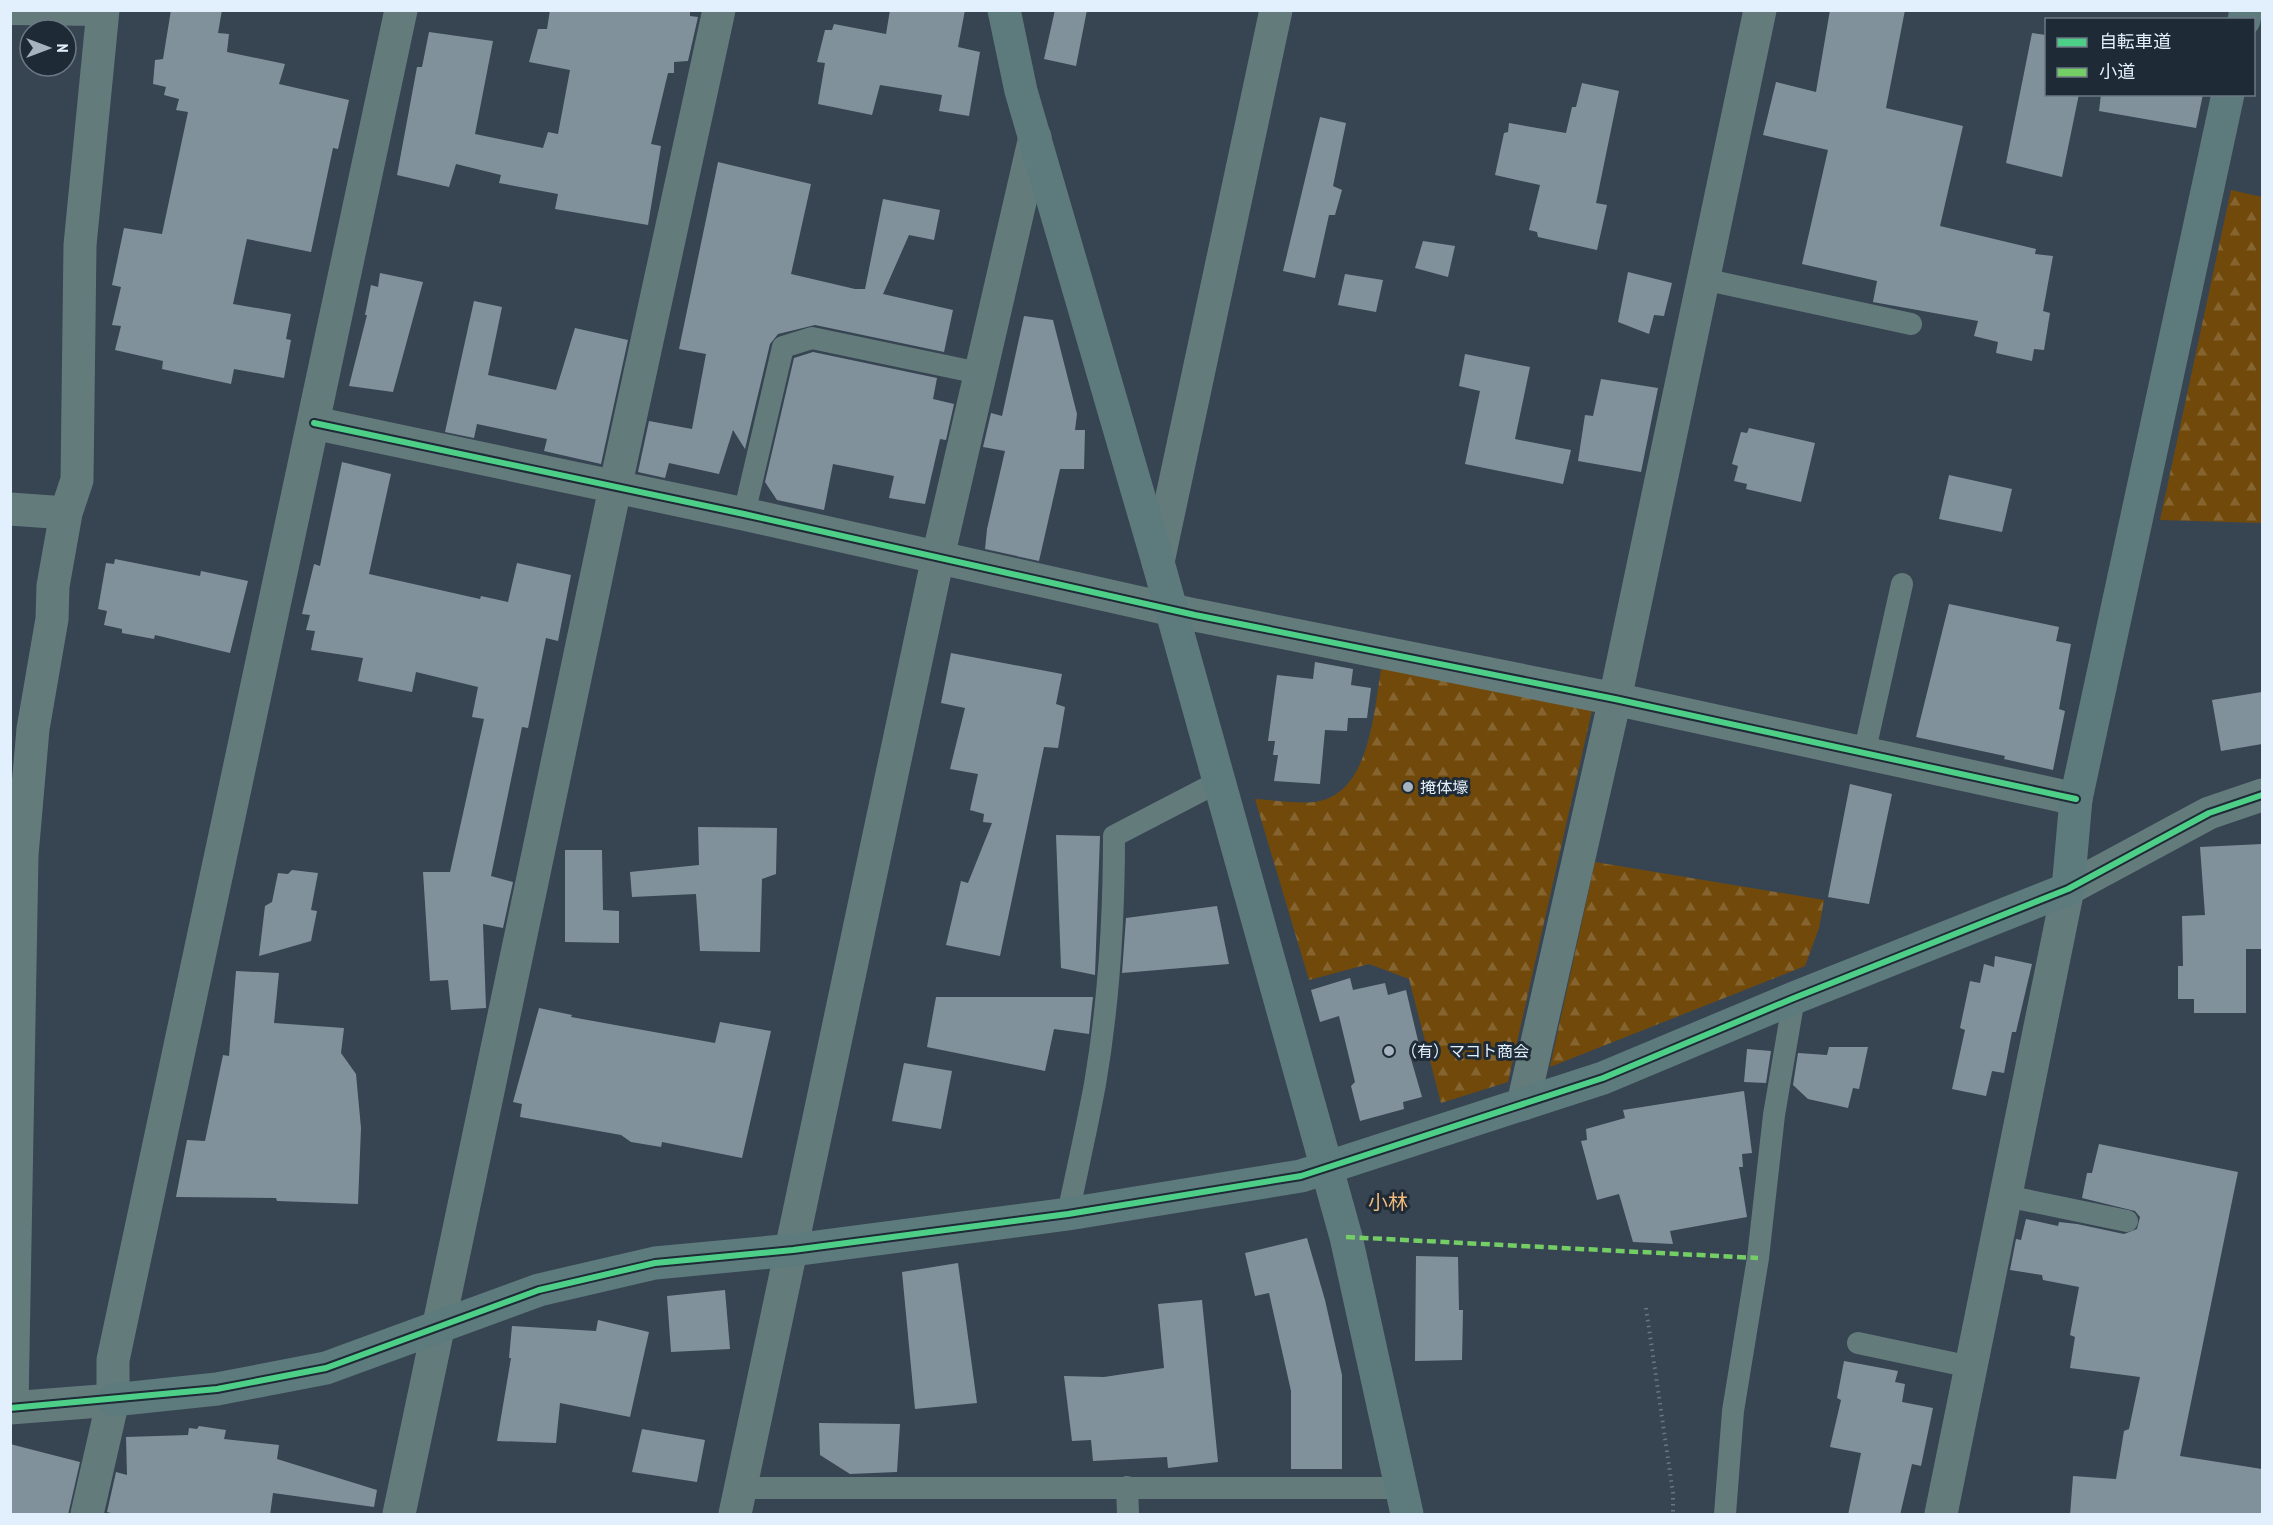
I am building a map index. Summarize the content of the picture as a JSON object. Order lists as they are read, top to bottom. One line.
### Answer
{"districts":["小林"],"places":["掩体壕","（有）マコト商会"],"legend":["自転車道","小道"],"north":"right"}
